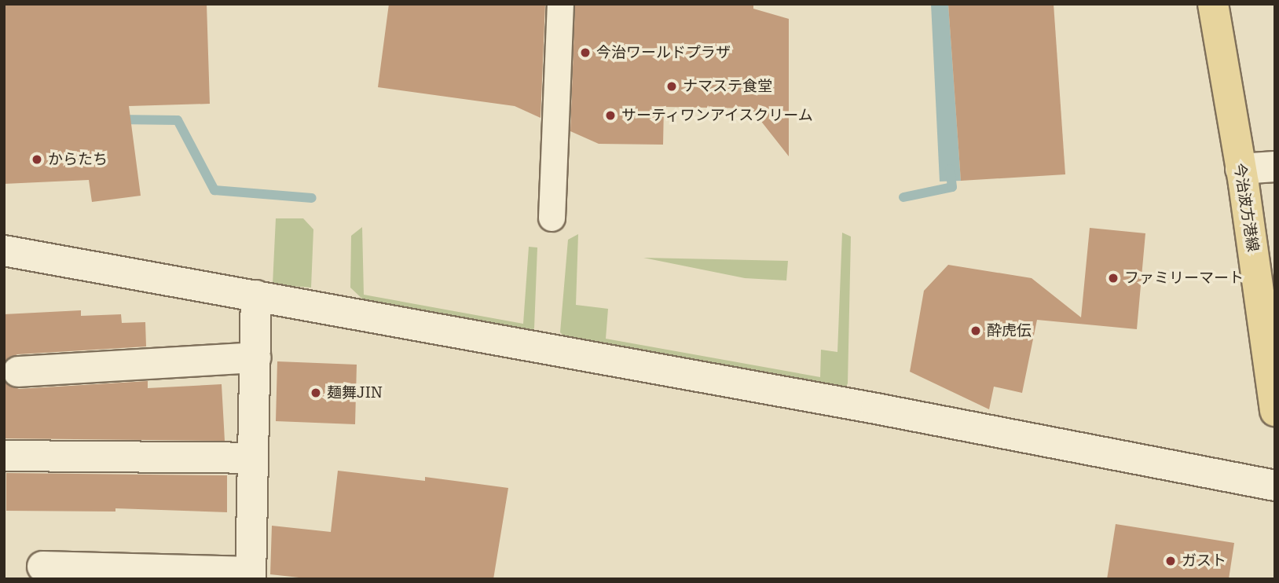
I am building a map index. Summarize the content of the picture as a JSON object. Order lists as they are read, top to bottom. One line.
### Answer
{"streets":{"main road":["今治波方港線"]},"places":["今治ワールドプラザ","ナマステ食堂","サーティワンアイスクリーム","からたち","ファミリーマート","酔虎伝","麺舞JIN","ガスト"]}
